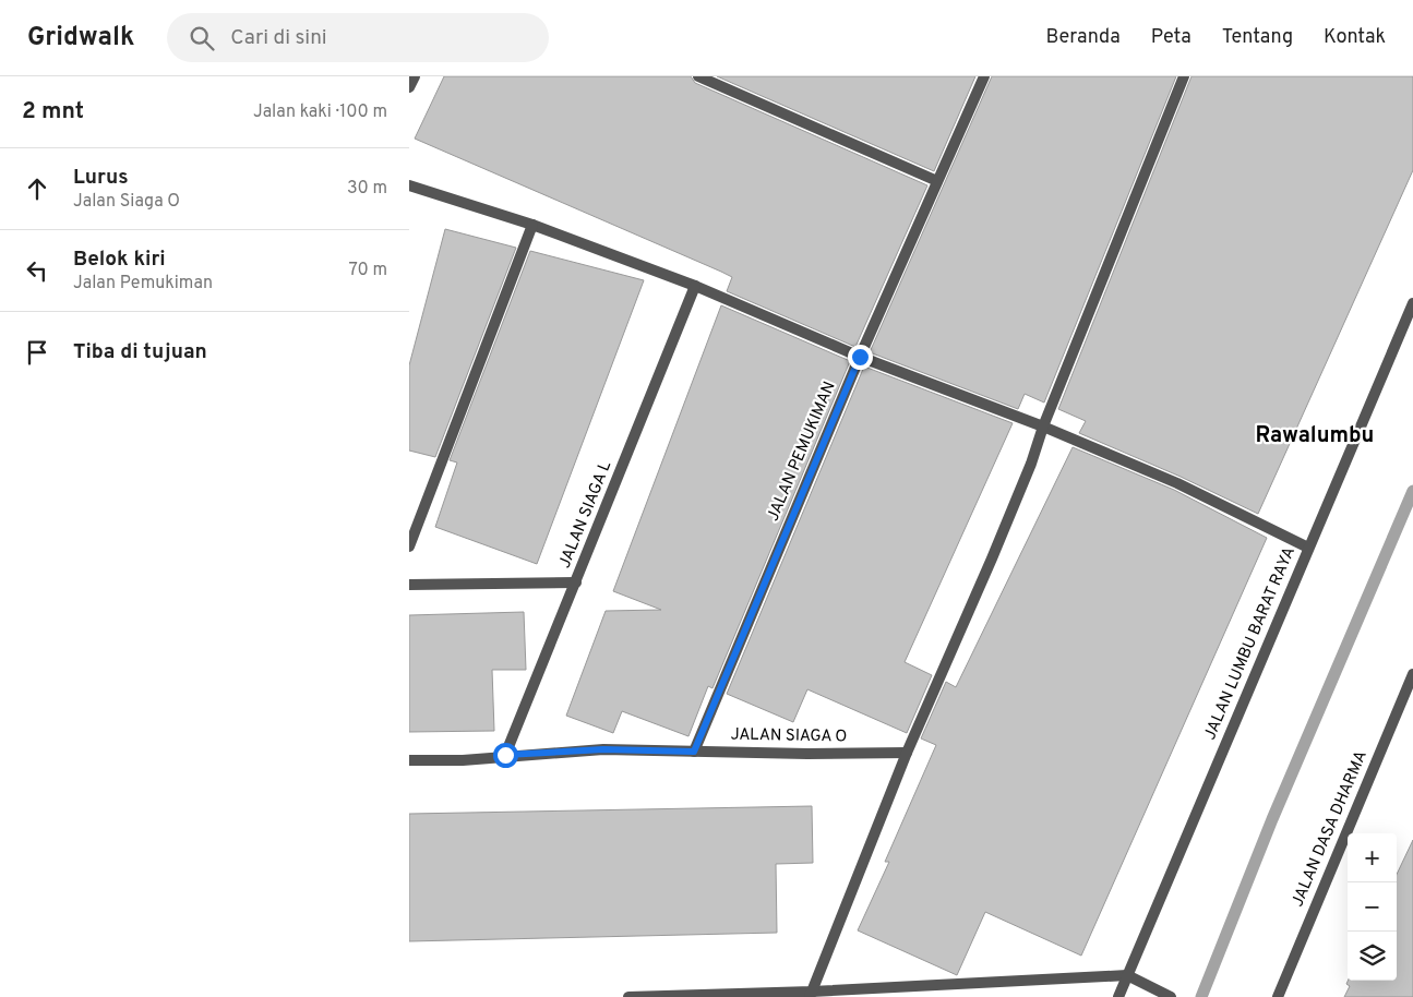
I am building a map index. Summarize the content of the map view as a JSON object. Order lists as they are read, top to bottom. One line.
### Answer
{"streets":{"street":["JALAN PEMUKIMAN","JALAN SIAGA L","JALAN LUMBU BARAT RAYA","JALAN SIAGA O","JALAN DASA DHARMA"]},"crossings":[["JALAN PEMUKIMAN","JALAN SIAGA O"],["JALAN SIAGA L","JALAN SIAGA O"]],"districts":["Rawalumbu"],"page":{"header":"Gridwalk","search":"Cari di sini","nav":["Beranda","Peta","Tentang","Kontak"],"heading":["2 mnt","Jalan kaki · 100 m"],"list":[["Lurus","Jalan Siaga O","30 m"],["Belok kiri","Jalan Pemukiman","70 m"],"Tiba di tujuan"],"map_buttons":["+","−"]}}
